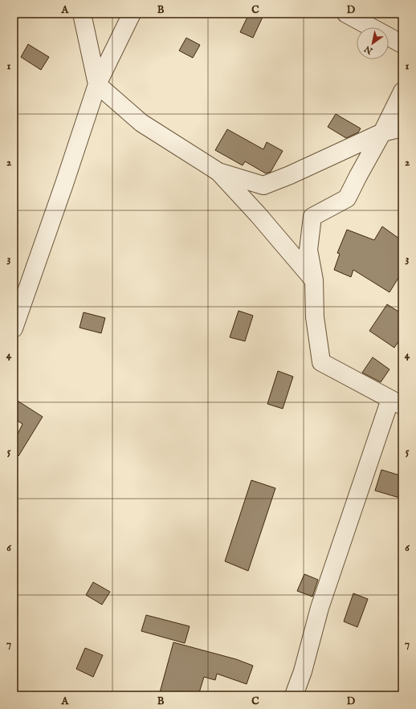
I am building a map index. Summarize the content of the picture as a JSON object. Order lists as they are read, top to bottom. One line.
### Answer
{"north":"bottom left","grid":{"columns":["A","B","C","D"],"rows":["1","2","3","4","5","6","7"]}}
